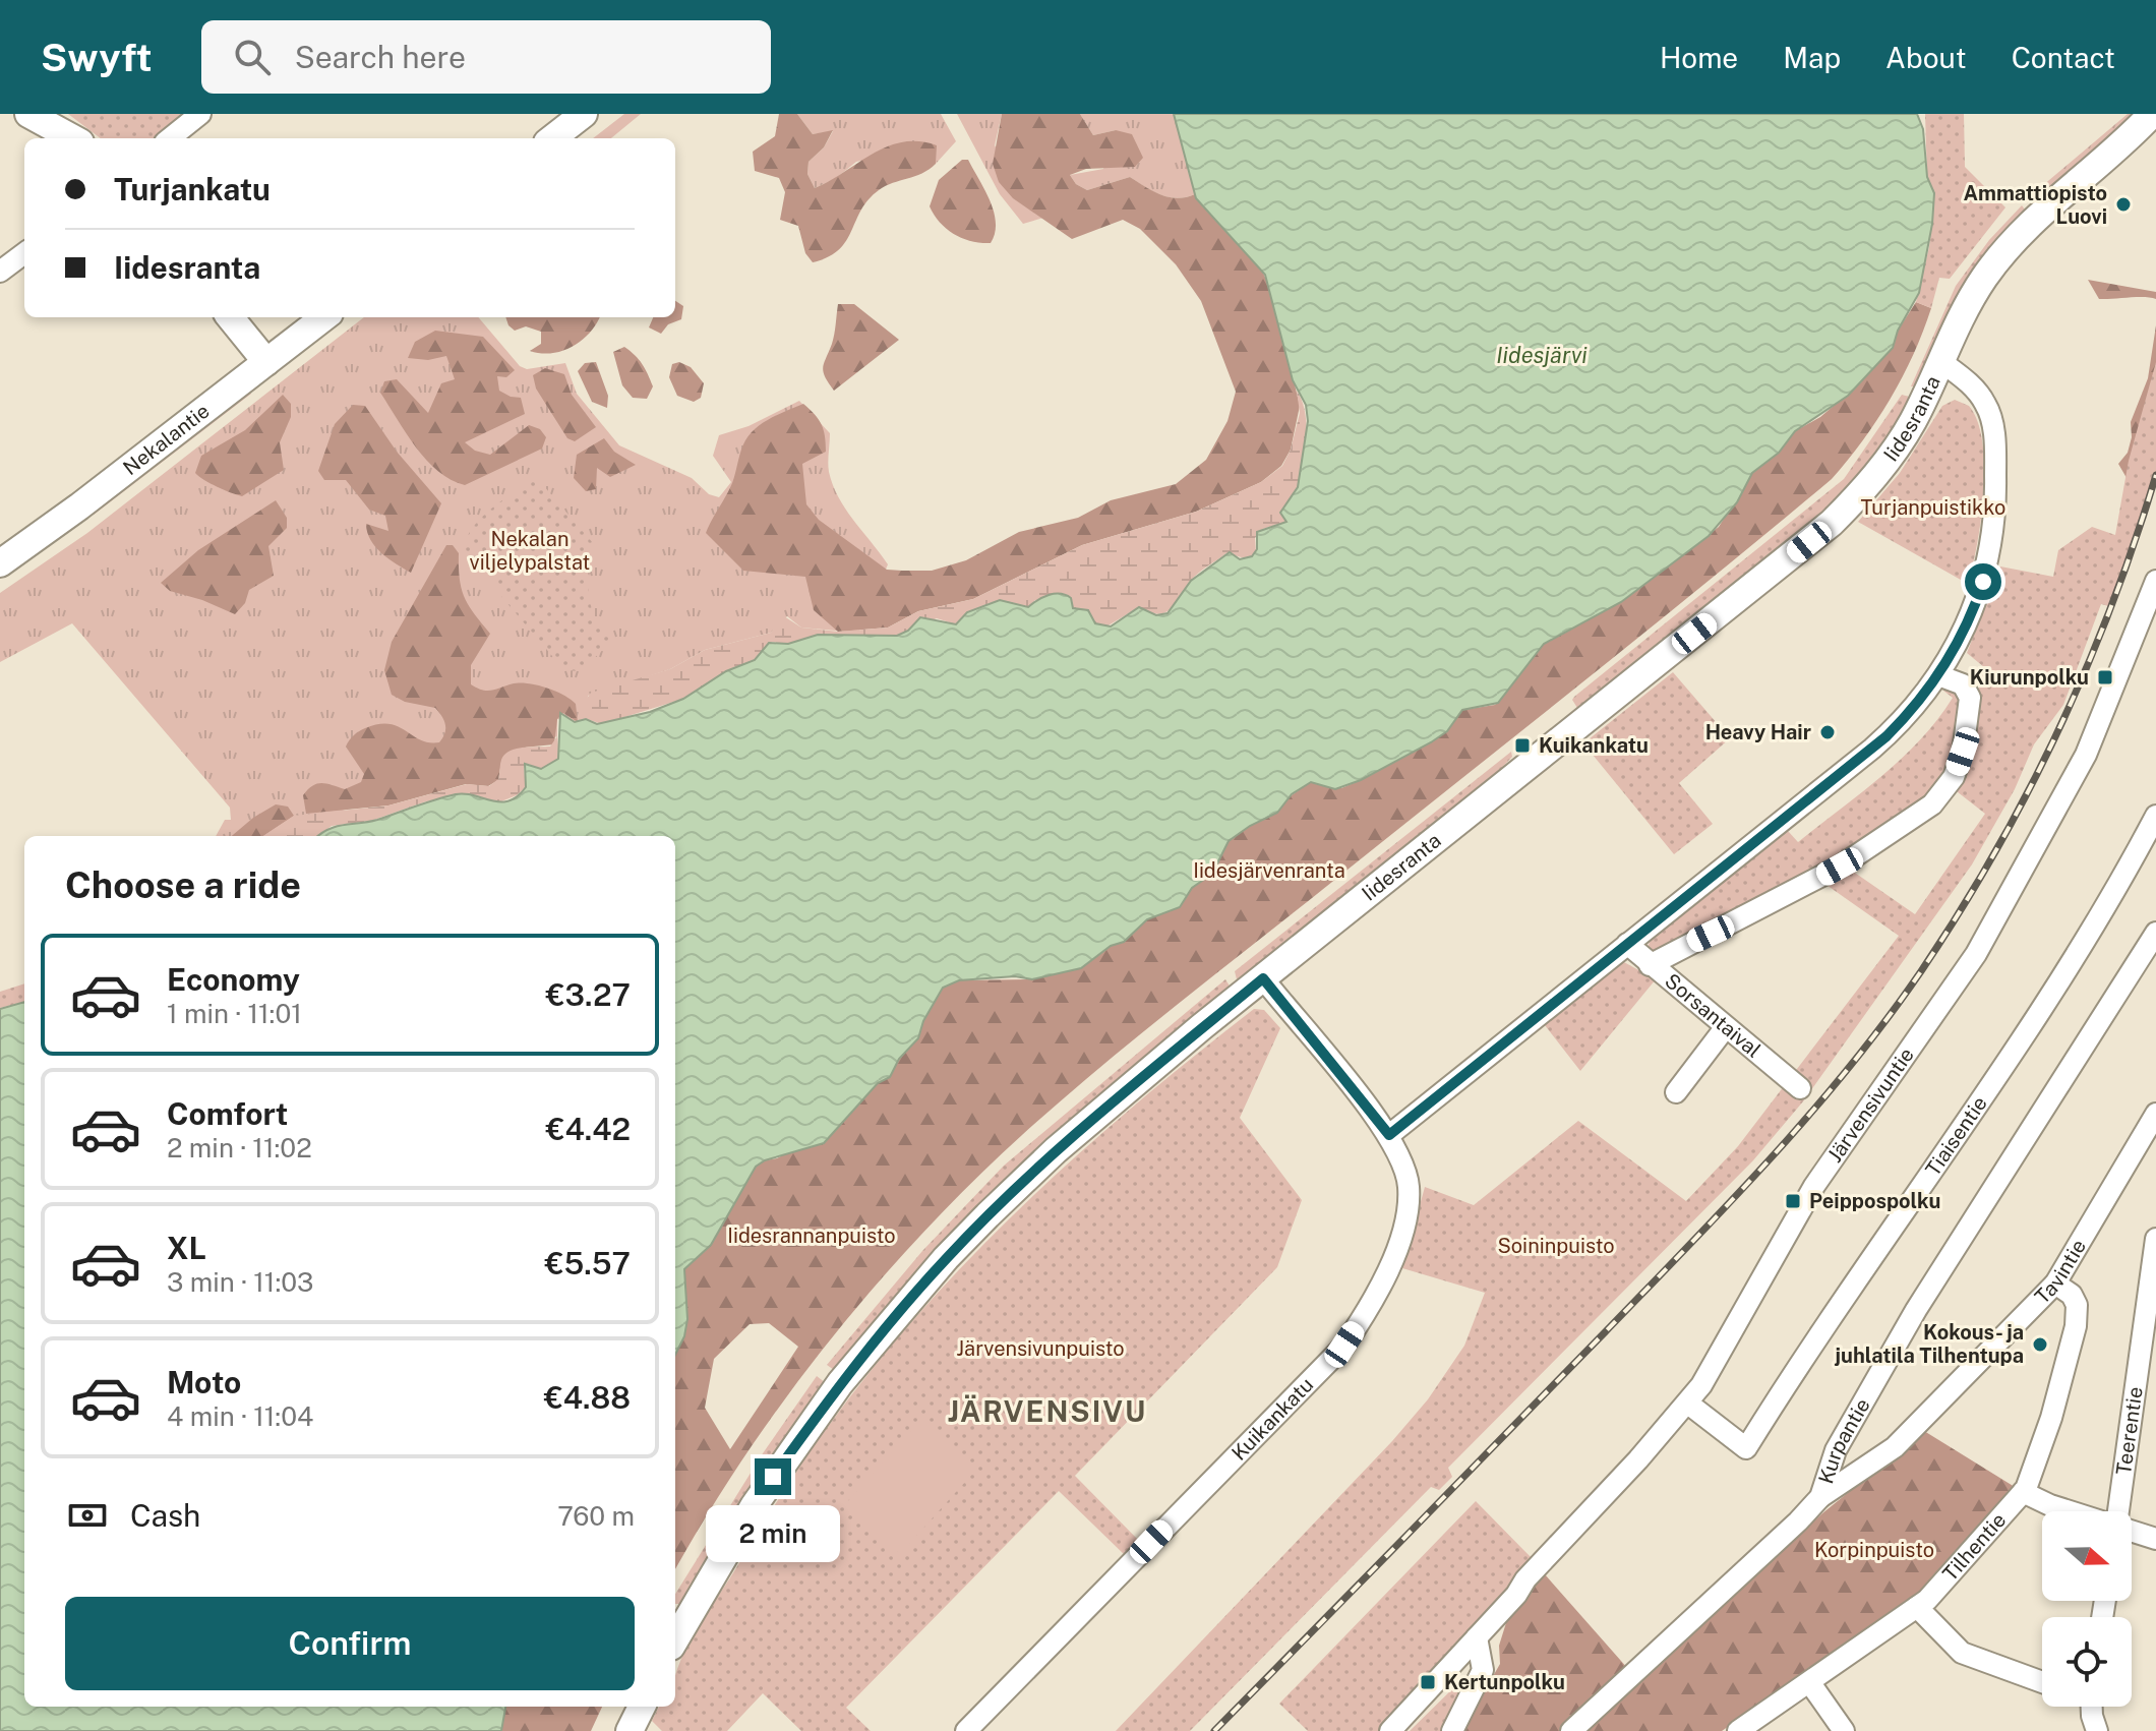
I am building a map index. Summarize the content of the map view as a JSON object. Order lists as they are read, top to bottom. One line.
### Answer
{"streets":{"main road":["Iidesranta","Nekalantie"],"street":["Sorsantaival","Järvensivuntie","Tiaisentie","Tavintie","Kuikankatu","Teerentie","Kurpantie","Tilhentie"]},"crossings":[["Iidesranta","Kuikankatu"],["Järvensivuntie","Tiaisentie"],["Tavintie","Kurpantie"],["Tavintie","Tilhentie"]],"districts":["JÄRVENSIVU"],"water":["Iidesjärvi"],"parks":["Turjanpuistikko","Nekalan viljelypalstat","Iidesjärvenranta","Iidesrannanpuisto","Soininpuisto","Järvensivunpuisto","Korpinpuisto"],"places":{"other":["Ammattiopisto Luovi","Heavy Hair","Kokous- ja juhlatila Tilhentupa"],"transit":["Kiurunpolku","Kuikankatu","Peippospolku","Kertunpolku"]},"north":"right","page":{"header":"Swyft","search":"Search here","nav":["Home","Map","About","Contact"],"banner":["Turjankatu","Iidesranta"],"heading":"Choose a ride","list":[{"name":"Economy","note":"1 min · 11:01","value":"€3.27"},{"name":"Comfort","note":"2 min · 11:02","value":"€4.42"},{"name":"XL","note":"3 min · 11:03","value":"€5.57"},{"name":"Moto","note":"4 min · 11:04","value":"€4.88"}],"pay":["Cash","760 m"],"bubble":"2 min","buttons":"Confirm"}}
